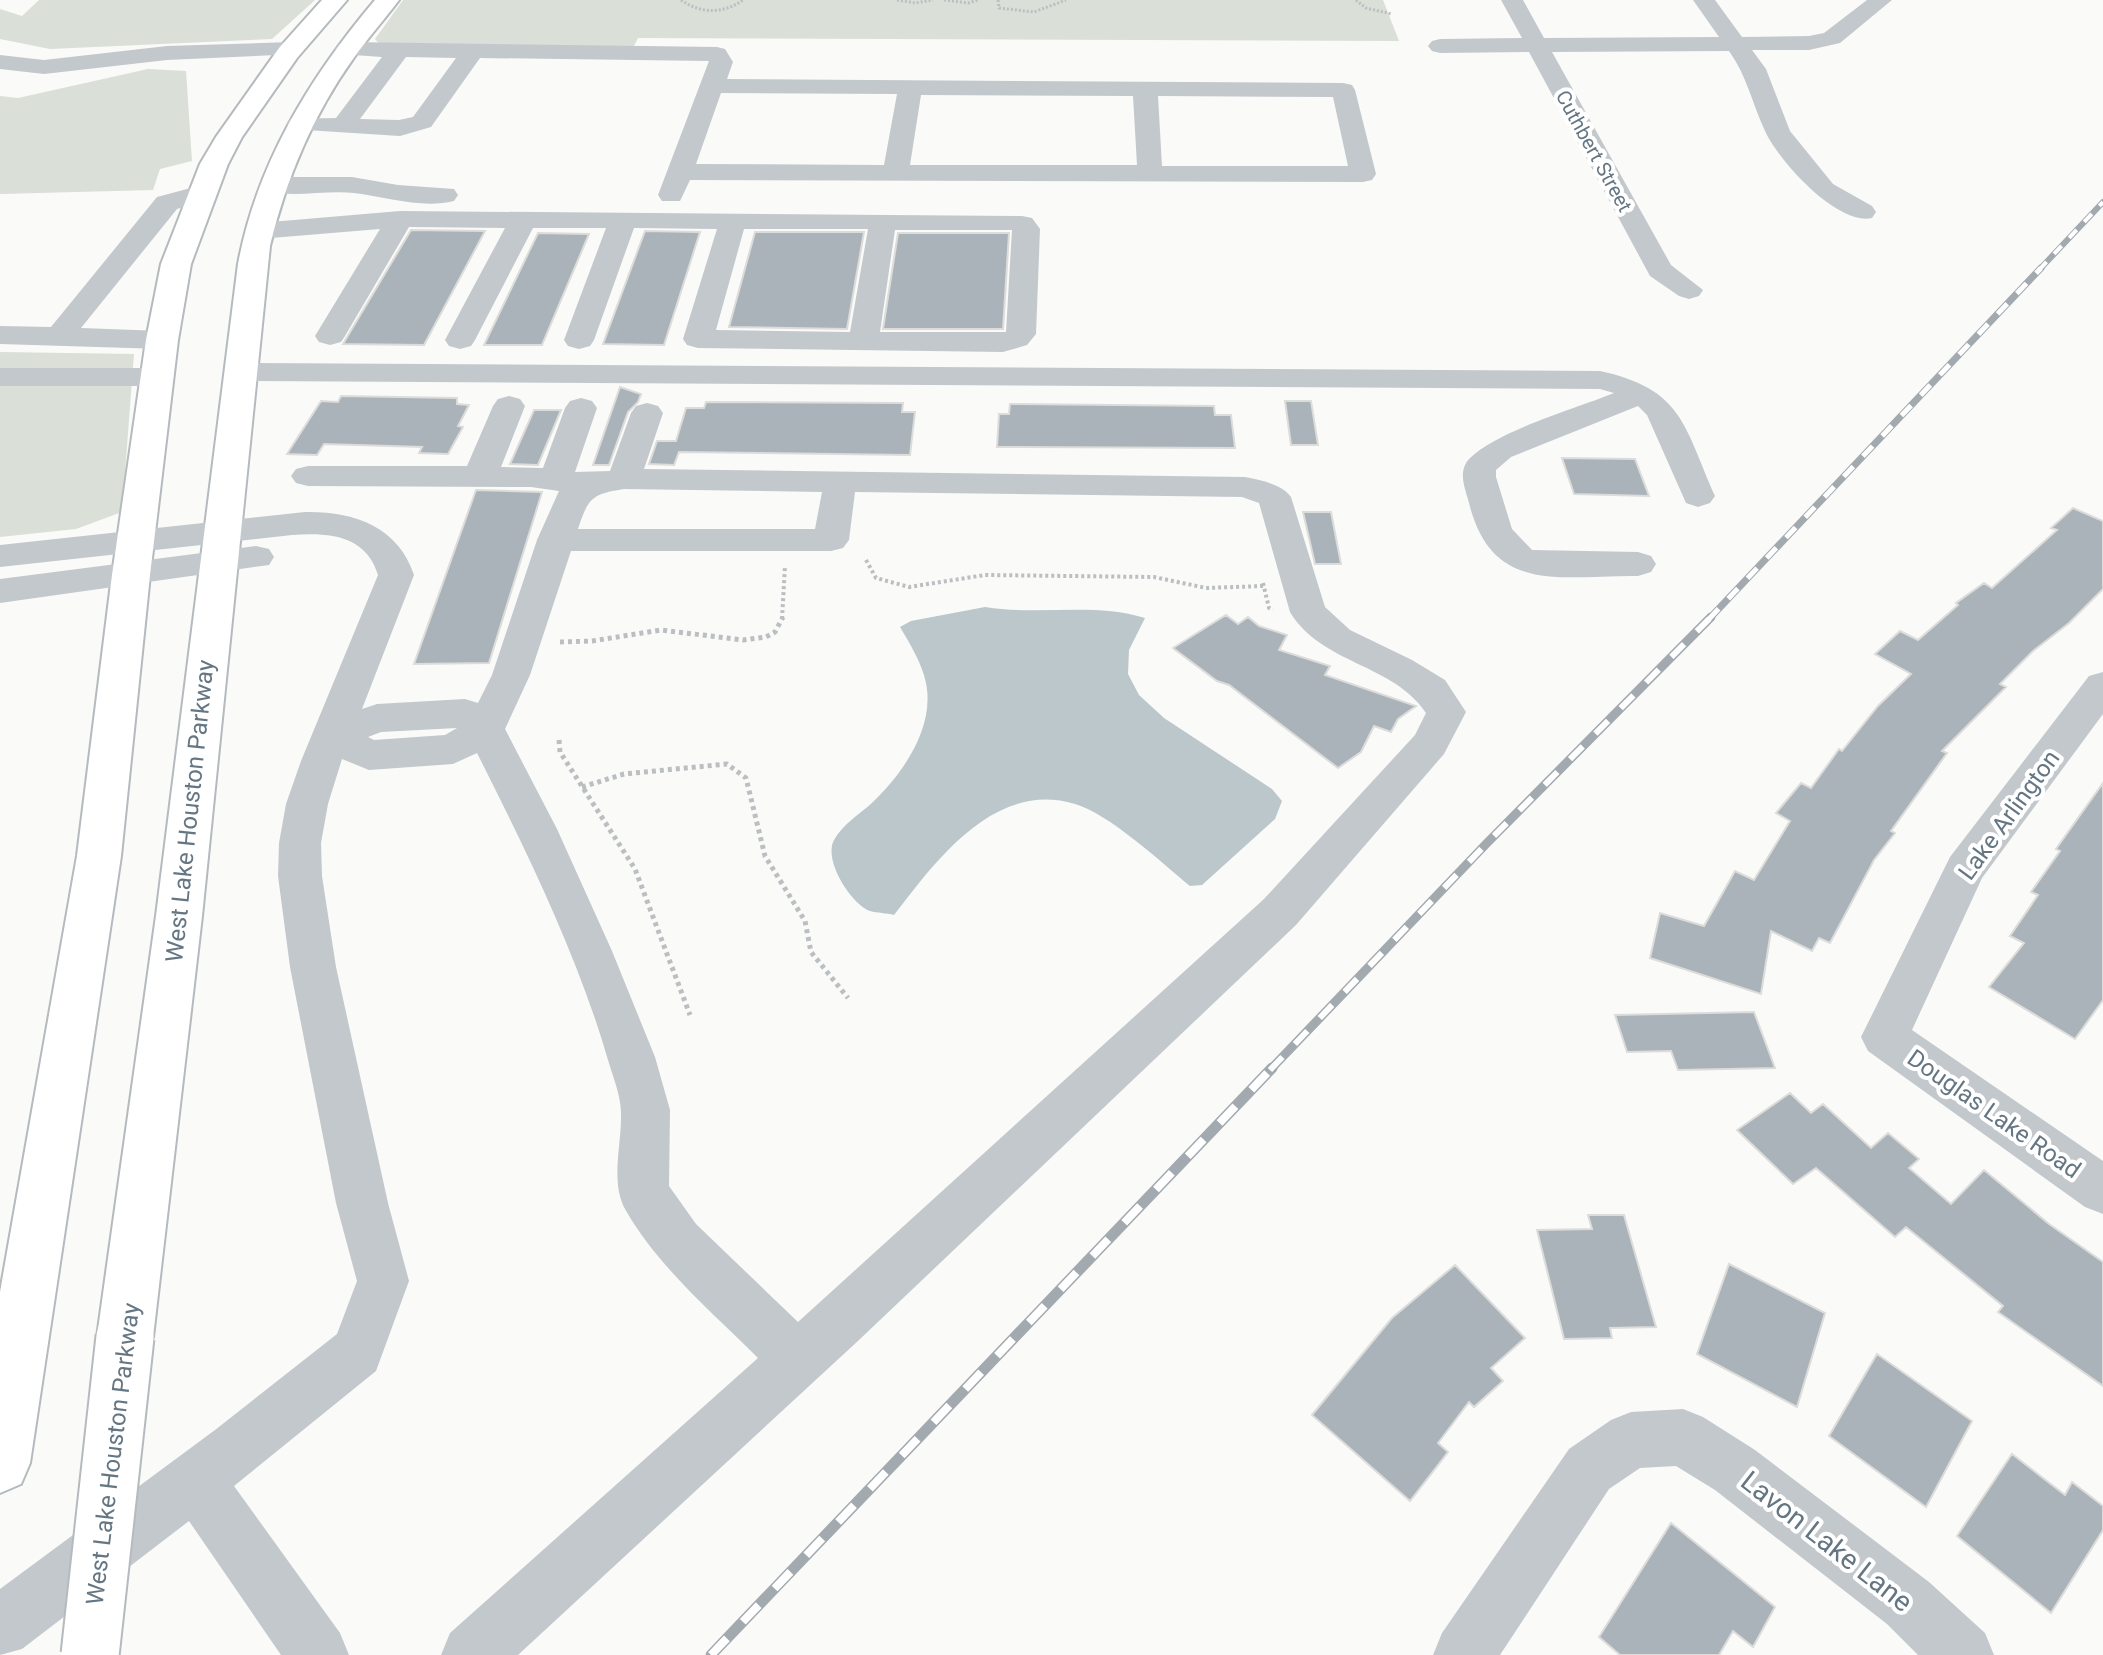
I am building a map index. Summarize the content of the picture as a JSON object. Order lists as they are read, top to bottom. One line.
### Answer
{"streets":{"main road":["West Lake Houston Parkway"],"street":["Cuthbert Street","Lake Arlington","Douglas Lake Road","Lavon Lake Lane"]},"crossings":[["Lake Arlington","Douglas Lake Road"]]}
